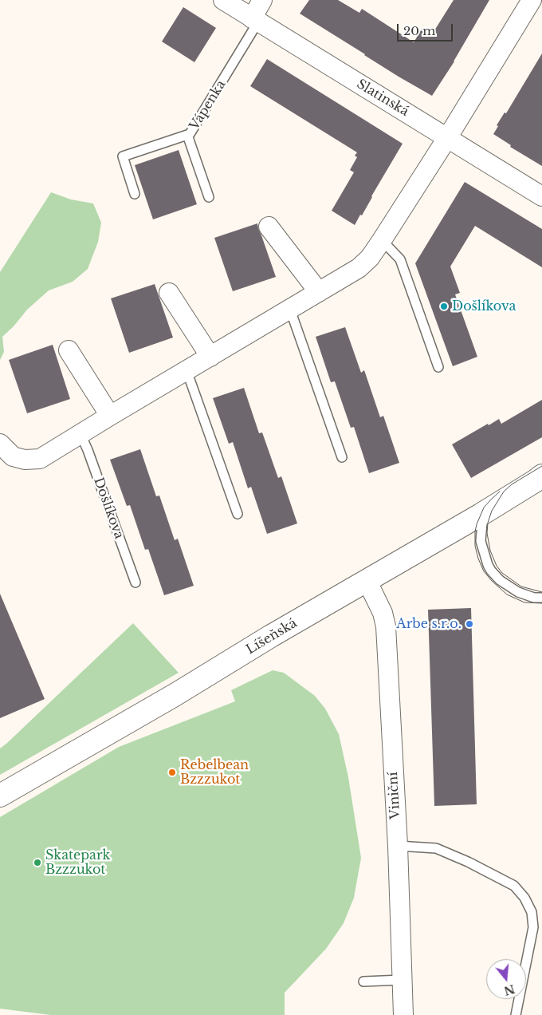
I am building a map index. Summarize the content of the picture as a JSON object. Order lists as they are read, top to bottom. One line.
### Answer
{"streets":{"street":["Slatinská","Vápenka","Líšeňská","Viniční"],"lane":["Došlíkova"]},"crossings":[["Slatinská","Vápenka"],["Líšeňská","Viniční"]],"places":["Došlíkova","Arbe s.r.o.","Rebelbean Bzzzukot","Skatepark Bzzzukot"],"scale_bar":"20 m","north":"bottom"}
